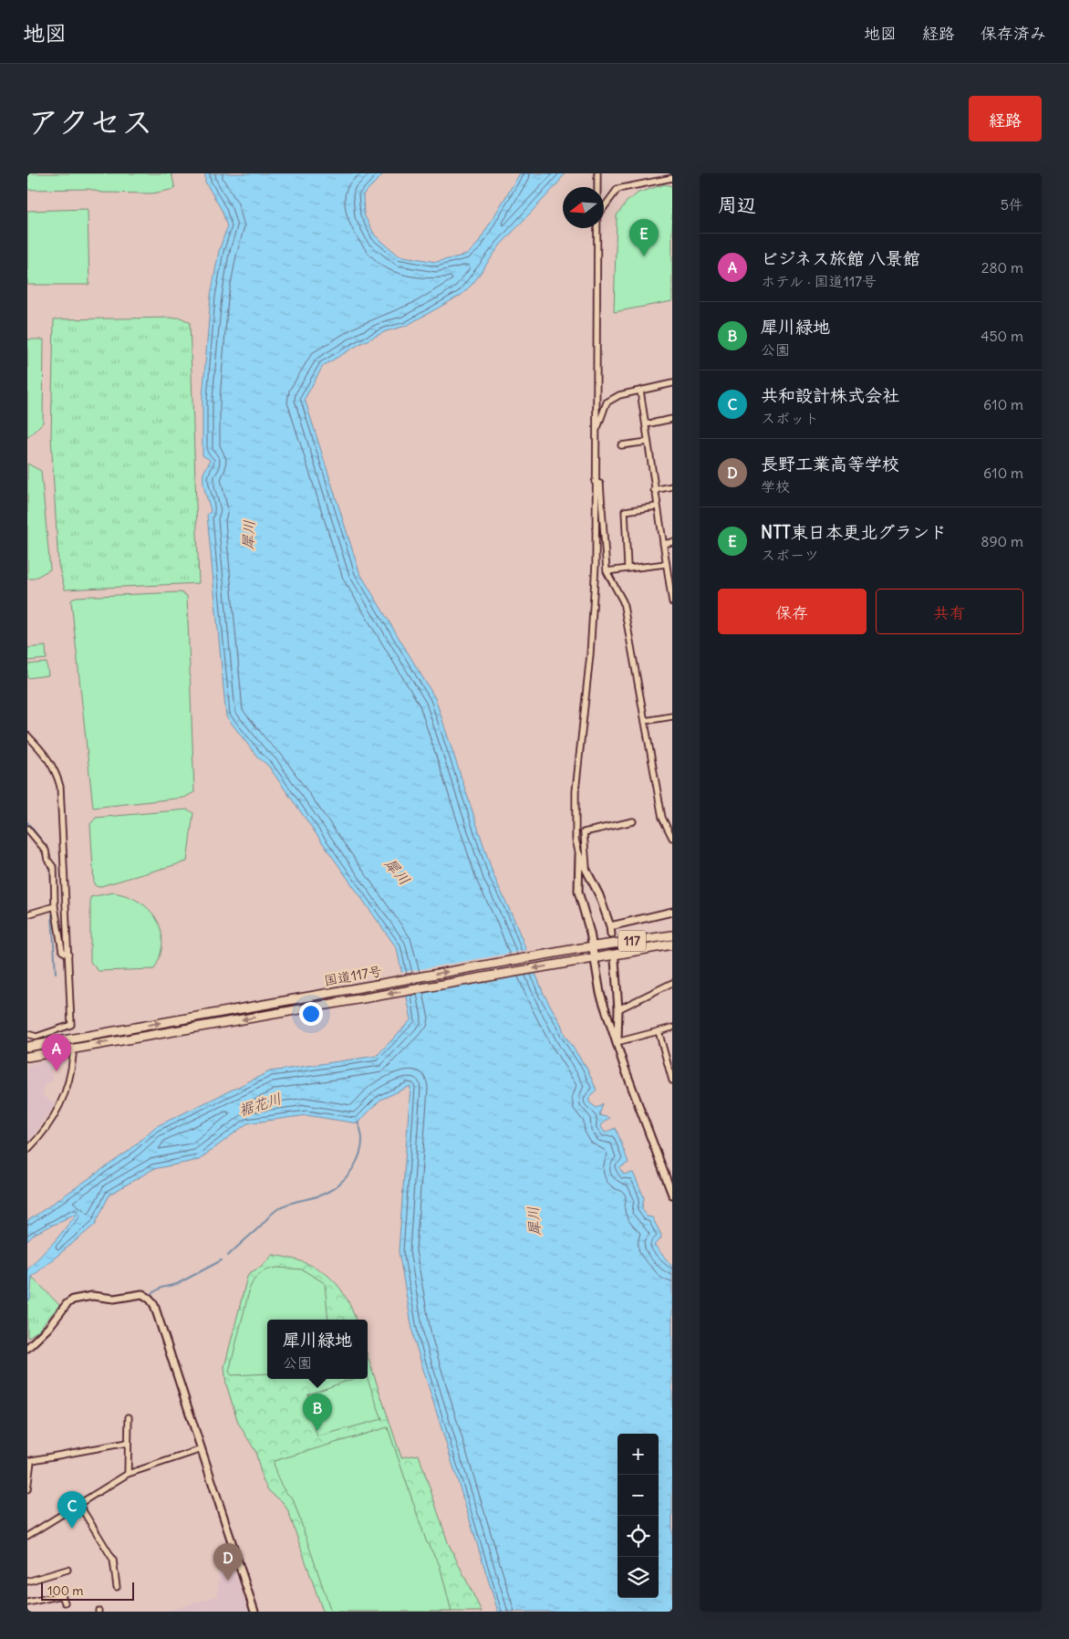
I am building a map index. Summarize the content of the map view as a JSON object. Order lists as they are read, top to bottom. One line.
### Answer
{"streets":{"highway":["117","国道117号"]},"crossings":[["117","国道117号"]],"water":["犀川","裾花川"],"scale_bar":"100 m","north":"left","page":{"header":"地図","nav":["地図","経路","保存済み"],"title":"アクセス","buttons":["経路",["保存","共有"]],"heading":["周辺","5件"],"pins":["E","A","B","C","D"],"list":[{"mark":"A","name":"ビジネス旅館 八景館","note":"ホテル · 国道117号","value":"280 m"},{"mark":"B","name":"犀川緑地","note":"公園","value":"450 m"},{"mark":"C","name":"共和設計株式会社","note":"スポット","value":"610 m"},{"mark":"D","name":"長野工業高等学校","note":"学校","value":"610 m"},{"mark":"E","name":"NTT東日本更北グランド","note":"スポーツ","value":"890 m"}],"popup":["犀川緑地","公園"],"map_buttons":["+","−"],"scale":"100 m"}}
